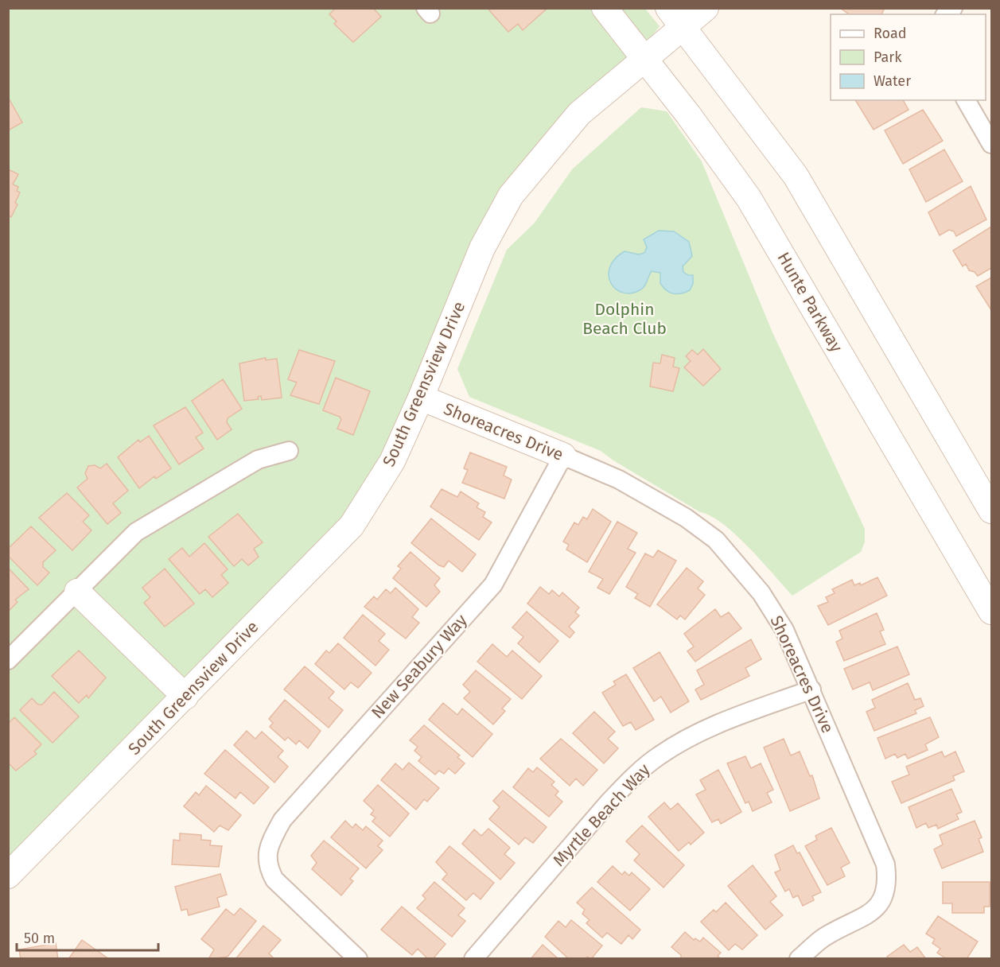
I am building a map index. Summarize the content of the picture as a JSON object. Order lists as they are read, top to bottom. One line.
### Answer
{"streets":{"street":["Hunte Parkway","South Greensview Drive","Shoreacres Drive","New Seabury Way","Myrtle Beach Way"]},"crossings":[["Hunte Parkway","South Greensview Drive"],["South Greensview Drive","Shoreacres Drive"],["Shoreacres Drive","New Seabury Way"],["Shoreacres Drive","Myrtle Beach Way"]],"parks":["Dolphin Beach Club"],"legend":["Road","Park","Water"],"scale_bar":"50 m"}
